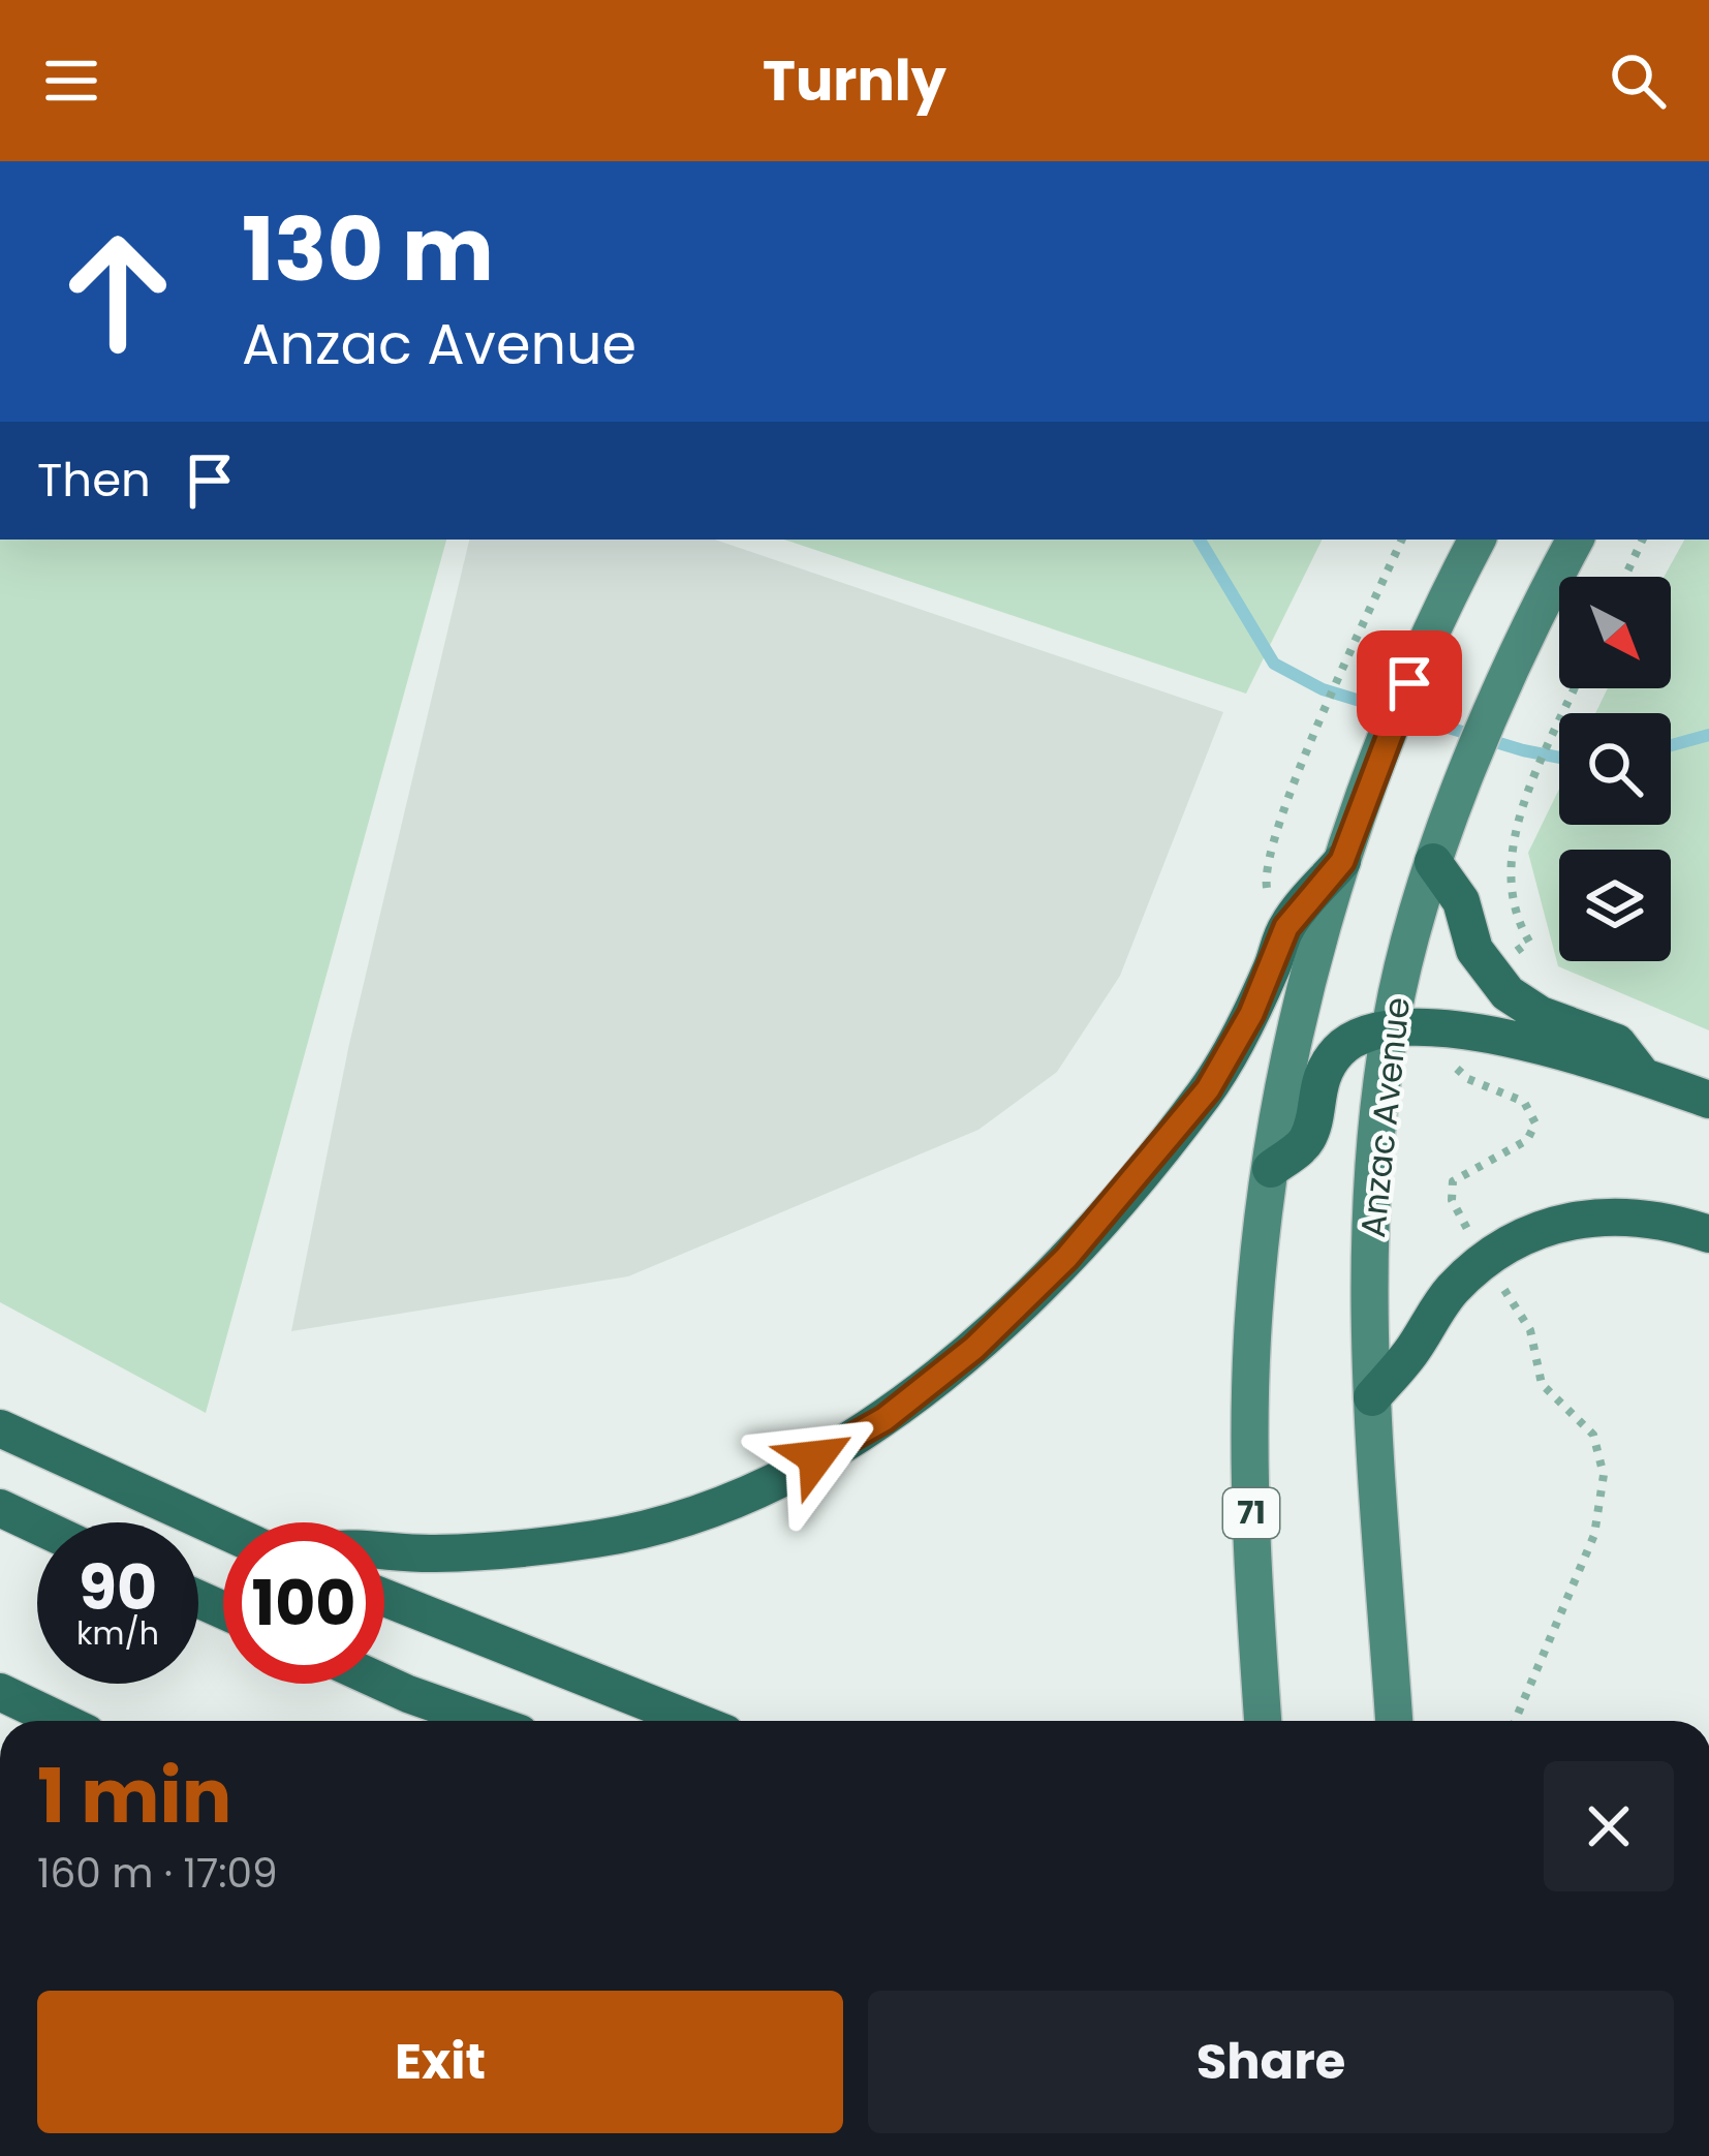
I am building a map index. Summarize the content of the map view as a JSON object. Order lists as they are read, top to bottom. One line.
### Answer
{"streets":{"highway":["Anzac Avenue","71"]},"north":"bottom right","page":{"header":"Turnly","turn":["130 m","Anzac Avenue"],"then":"Then","speed":"90 km/h","limit":"100","heading":["1 min","160 m · 17:09"],"buttons":["Exit","Share"]}}
